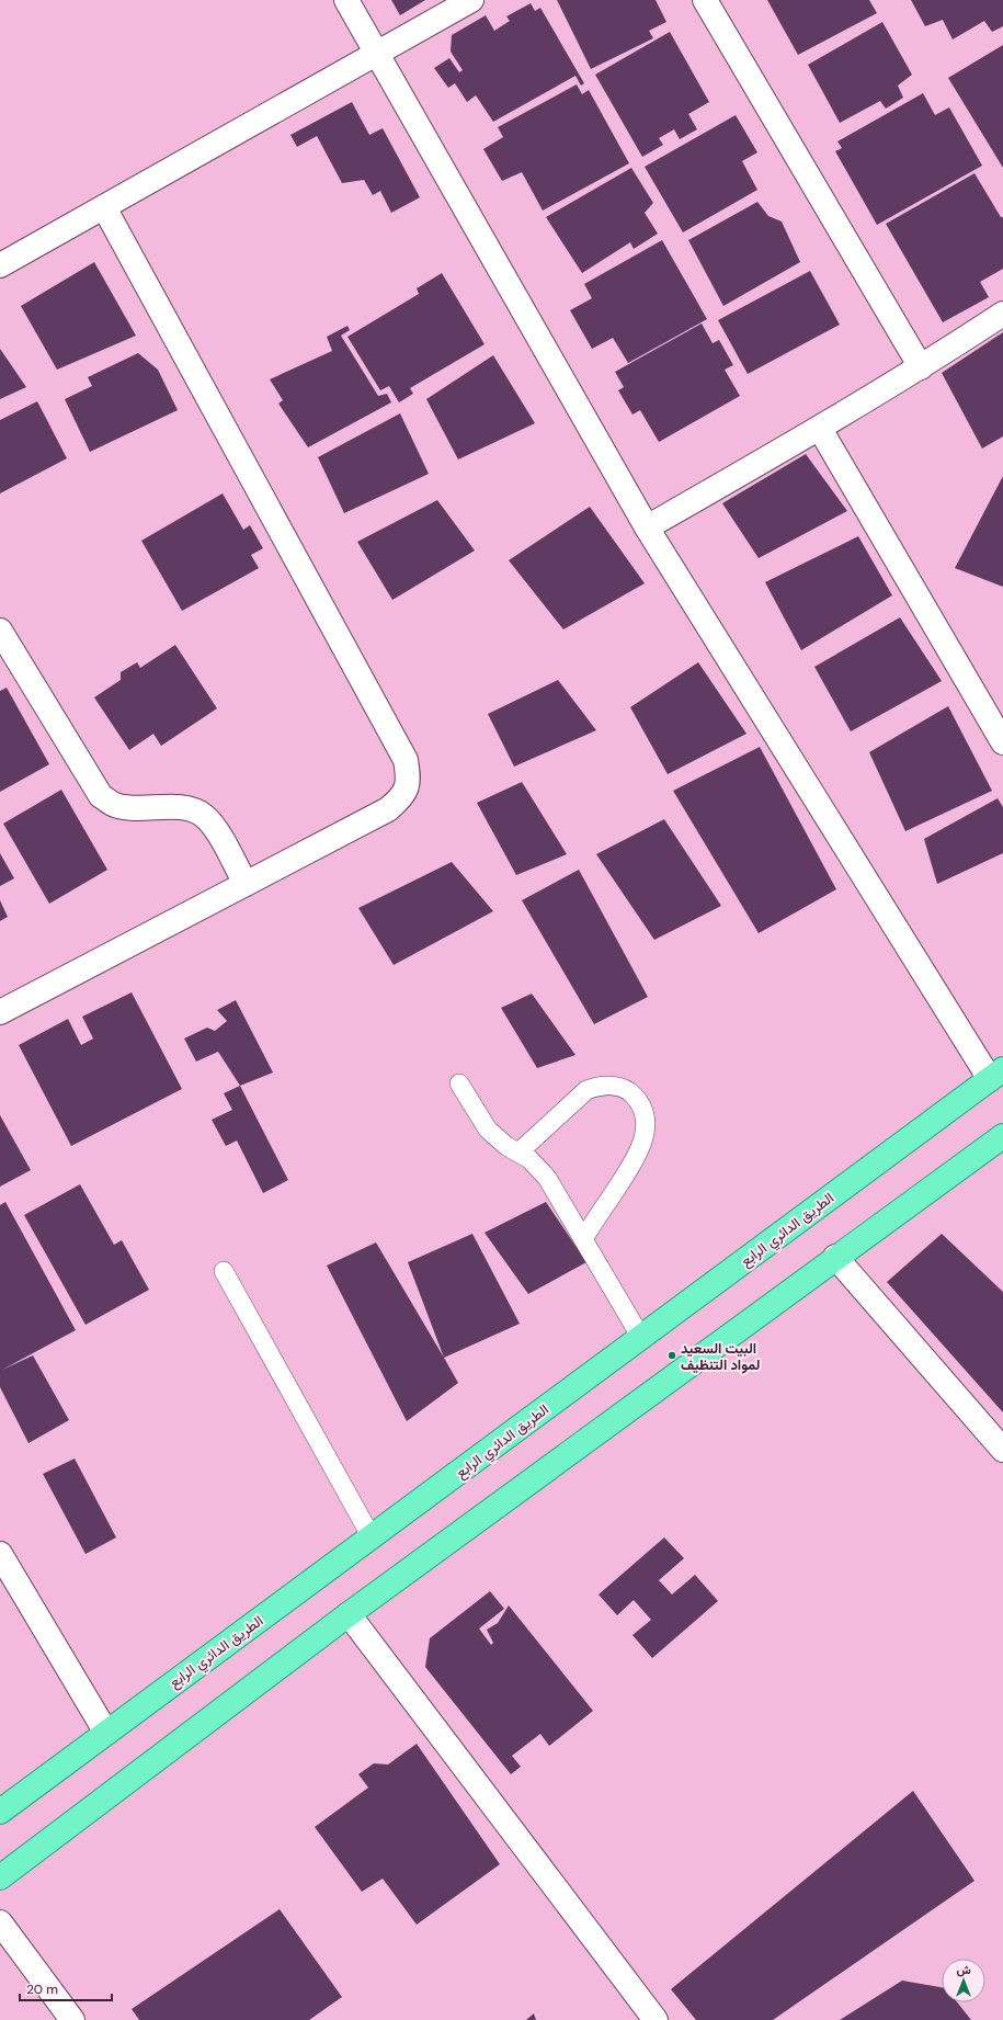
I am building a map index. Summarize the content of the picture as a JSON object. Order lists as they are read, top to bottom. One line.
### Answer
{"streets":{"main road":["الطريق الدائري الرابع"]},"places":["البيت السعيد لمواد التنظيف"],"scale_bar":"20 m","north":"top"}
